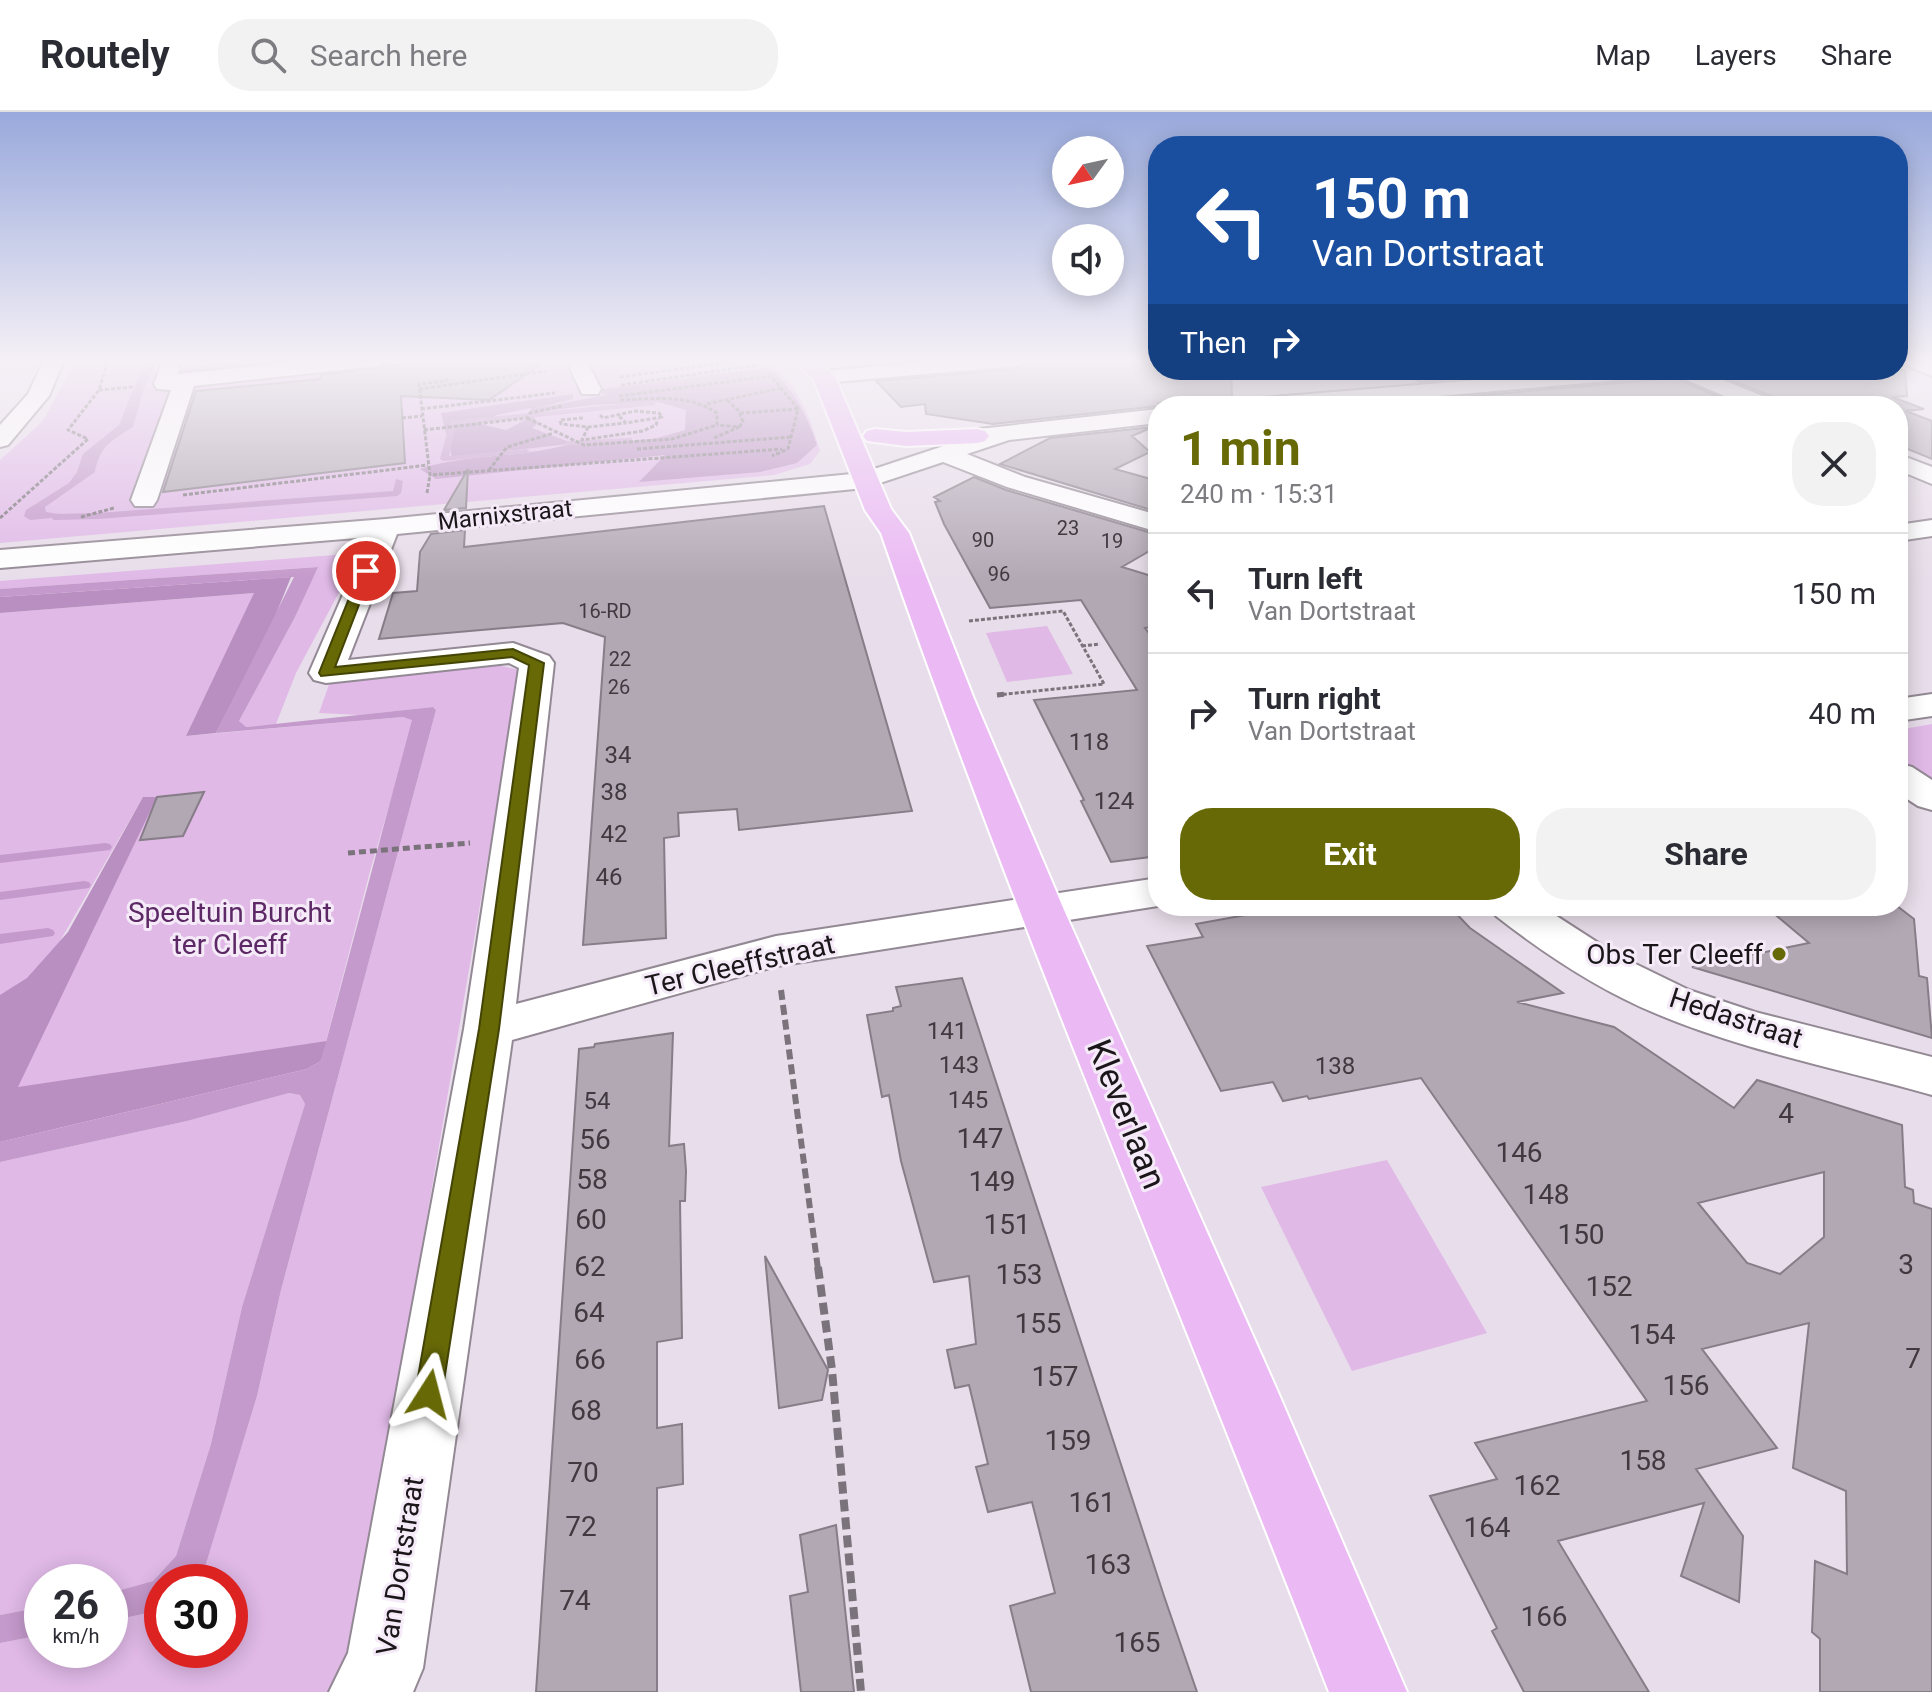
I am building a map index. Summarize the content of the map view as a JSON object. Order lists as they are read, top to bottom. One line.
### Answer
{"streets":{"main road":["Kleverlaan"],"street":["Marnixstraat","Ter Cleeffstraat","Hedastraat","Van Dortstraat"]},"crossings":[["Marnixstraat","Kleverlaan"],["Marnixstraat","Van Dortstraat"],["Ter Cleeffstraat","Kleverlaan"],["Ter Cleeffstraat","Van Dortstraat"]],"parks":["Speeltuin Burcht ter Cleeff"],"places":["Obs Ter Cleeff"],"house_numbers":["23","90","19","96","16-RD","22","26","118","34","38","124","42","46","141","143","138","145","54","4","147","56","146","58","149","148","60","151","150","3","62","153","152","64","155","154","7","66","157","156","68","159","158","70","162","161","72","164","163","74","166","165"],"north":"bottom left","page":{"header":"Routely","search":"Search here","nav":["Map","Layers","Share"],"turn":["150 m","Van Dortstraat"],"then":"Then","heading":["1 min","240 m · 15:31"],"list":[{"name":"Turn left","note":"Van Dortstraat","value":"150 m"},{"name":"Turn right","note":"Van Dortstraat","value":"40 m"}],"buttons":["Exit","Share"],"speed":"26 km/h","limit":"30"}}
